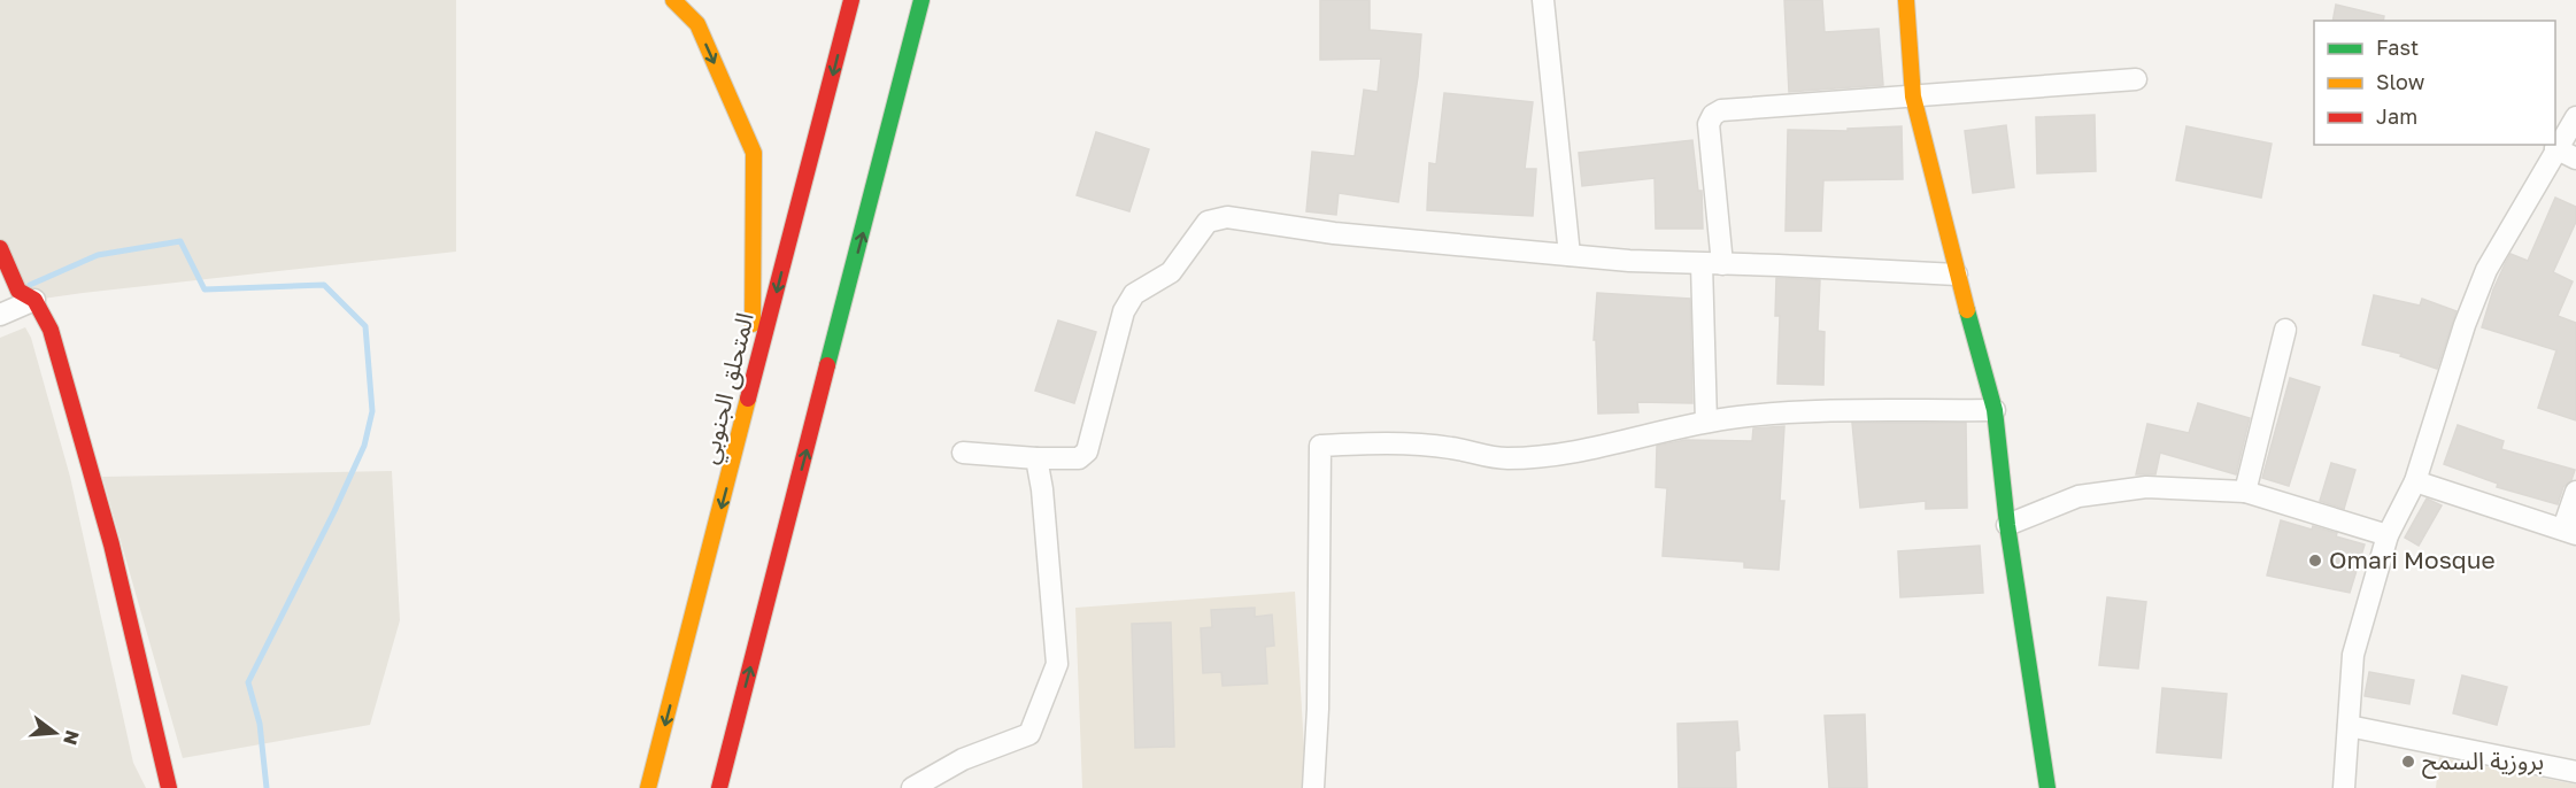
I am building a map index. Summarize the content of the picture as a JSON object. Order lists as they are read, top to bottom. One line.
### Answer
{"streets":{"main road":["المتحلق الجنوبي"]},"places":["Omari Mosque","بروزية السمح"],"legend":["Fast","Slow","Jam"],"north":"right"}
